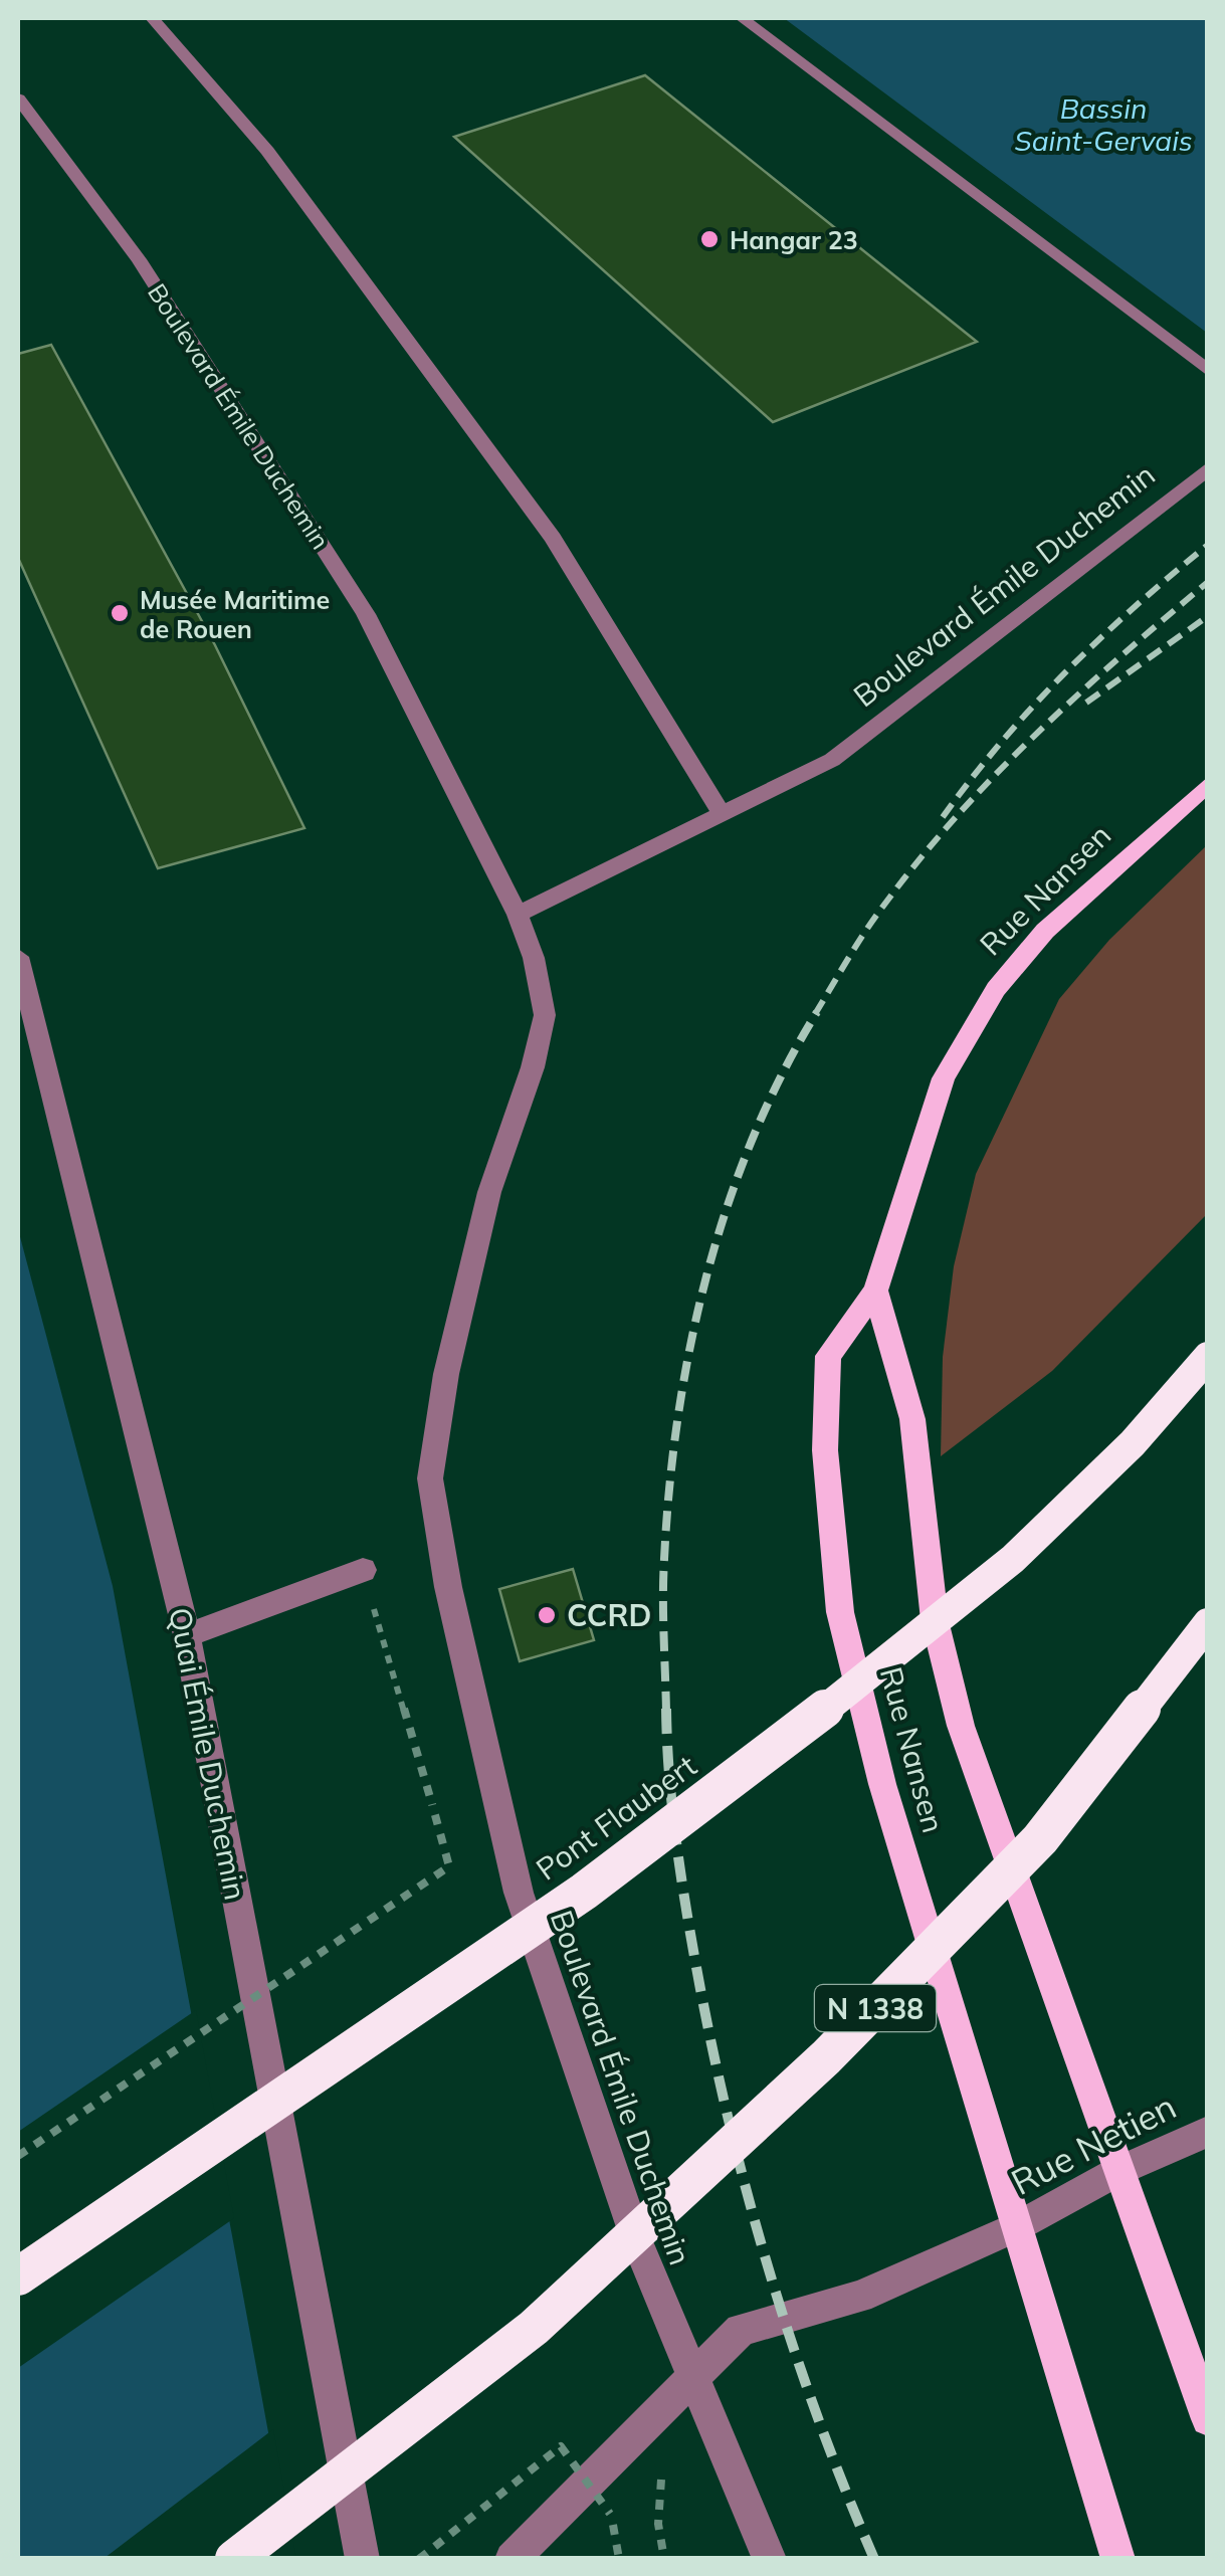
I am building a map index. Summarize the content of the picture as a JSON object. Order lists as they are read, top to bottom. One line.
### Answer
{"streets":{"highway":["Pont Flaubert","N 1338"],"main road":["Rue Nansen"],"street":["Boulevard Émile Duchemin","Quai Émile Duchemin","Rue Netien"]},"crossings":[["Boulevard Émile Duchemin","Rue Netien"],["Rue Nansen","Rue Netien"]],"water":["Bassin Saint-Gervais"],"places":["Hangar 23","Musée Maritime de Rouen","CCRD"]}
